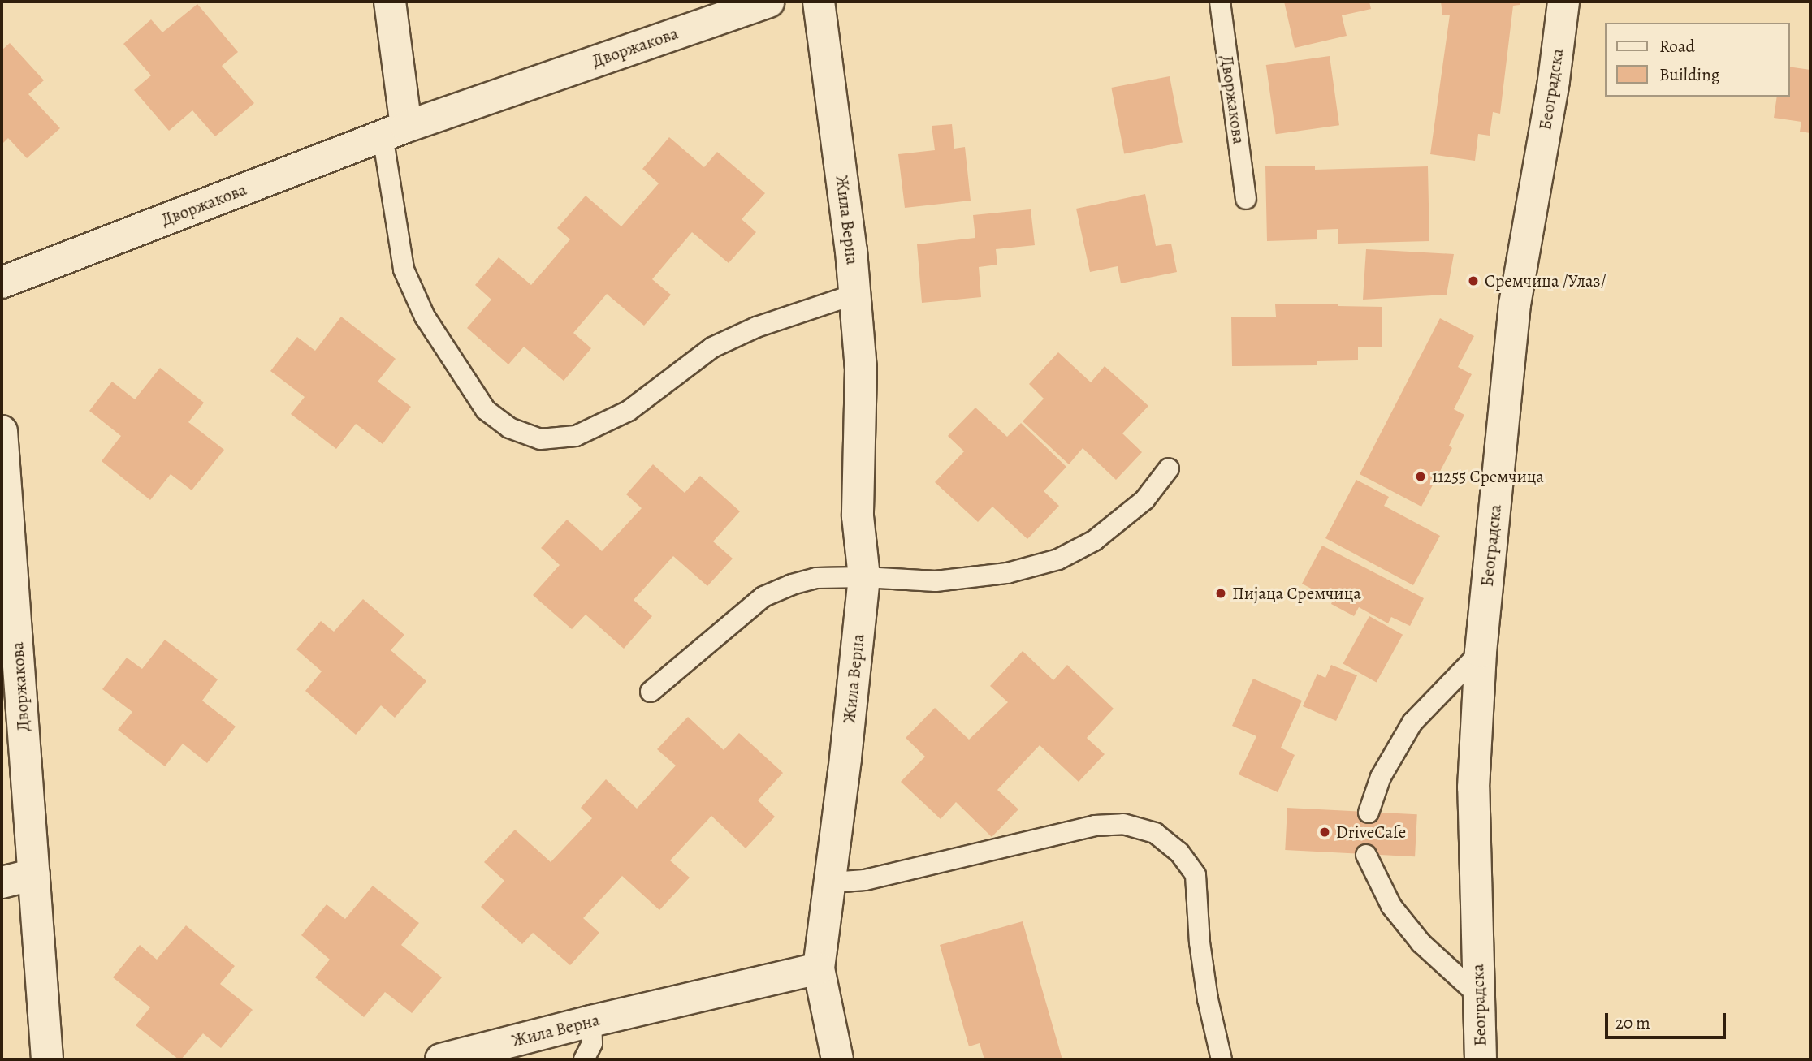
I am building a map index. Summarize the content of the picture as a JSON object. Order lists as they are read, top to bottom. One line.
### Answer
{"streets":{"street":["Дворжакова","Београдска","Жила Верна"]},"places":["Сремчица /Улаз/","11255 Сремчица","Пијаца Сремчица","DriveCafe"],"legend":["Road","Building"],"scale_bar":"20 m"}
